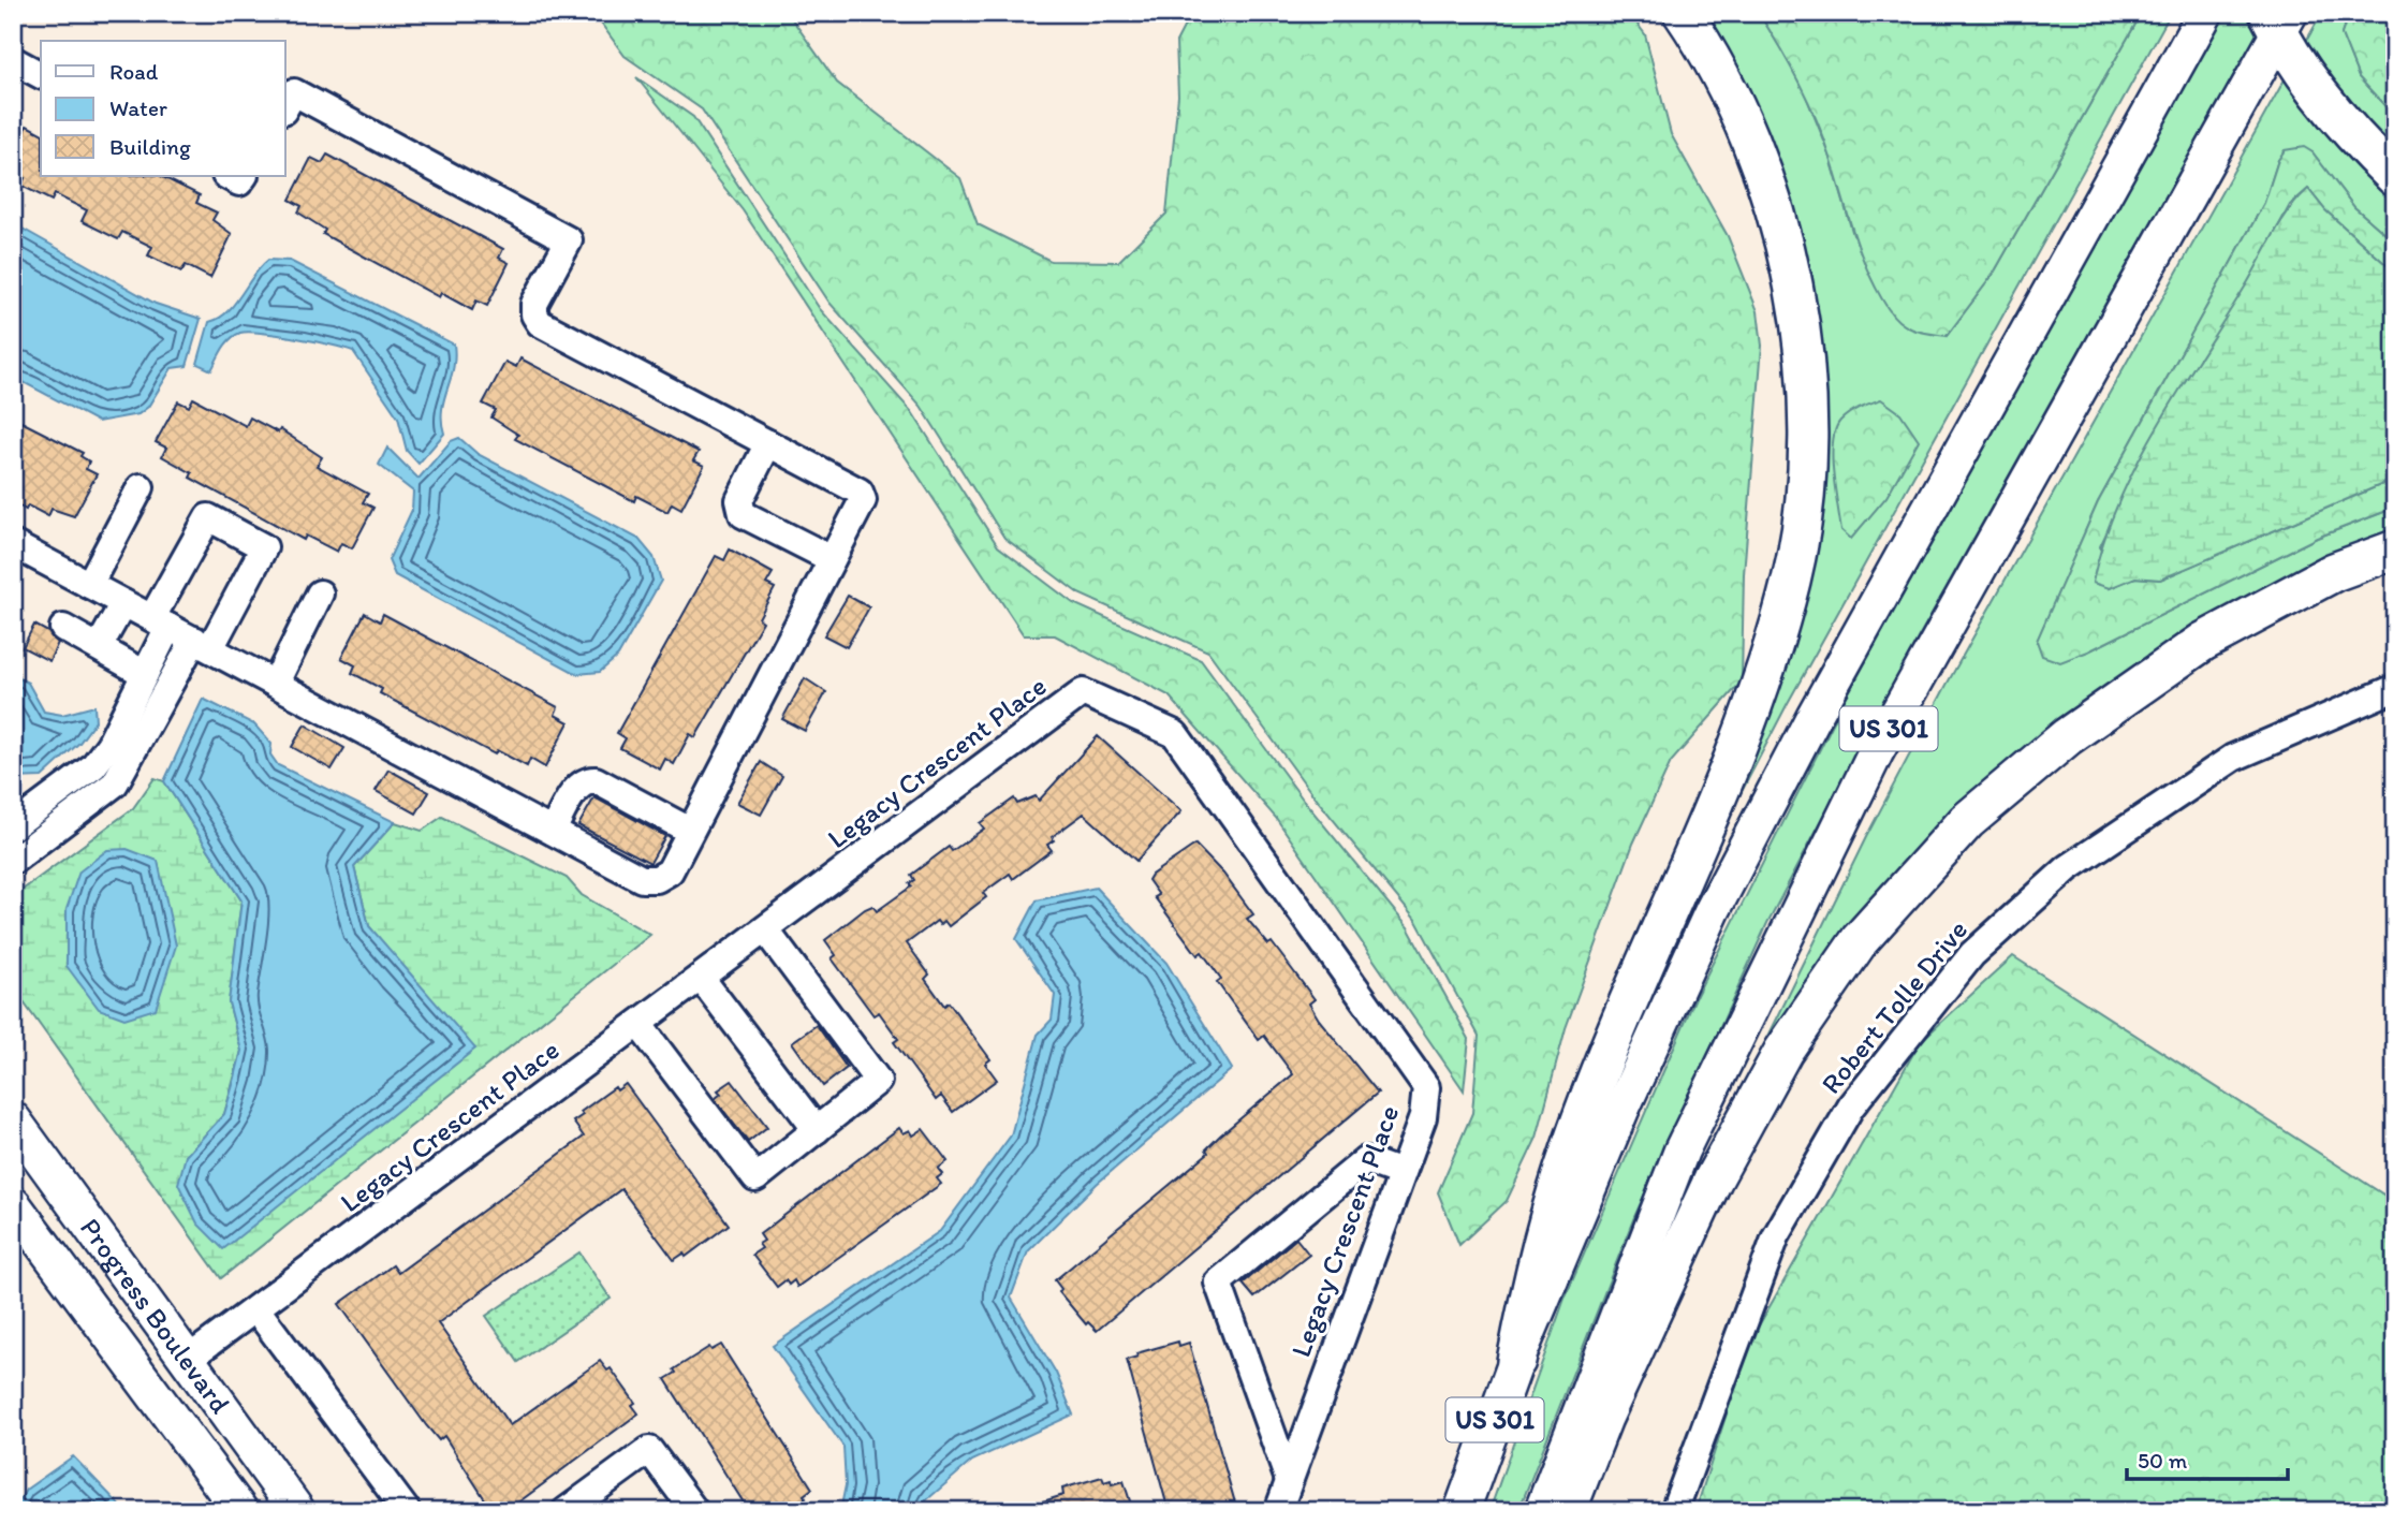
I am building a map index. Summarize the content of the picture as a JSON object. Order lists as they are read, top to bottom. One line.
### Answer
{"streets":{"main road":["US 301","Progress Boulevard"],"street":["Legacy Crescent Place","Robert Tolle Drive"]},"crossings":[["Legacy Crescent Place","Progress Boulevard"]],"legend":["Road","Water","Building"],"scale_bar":"50 m"}
